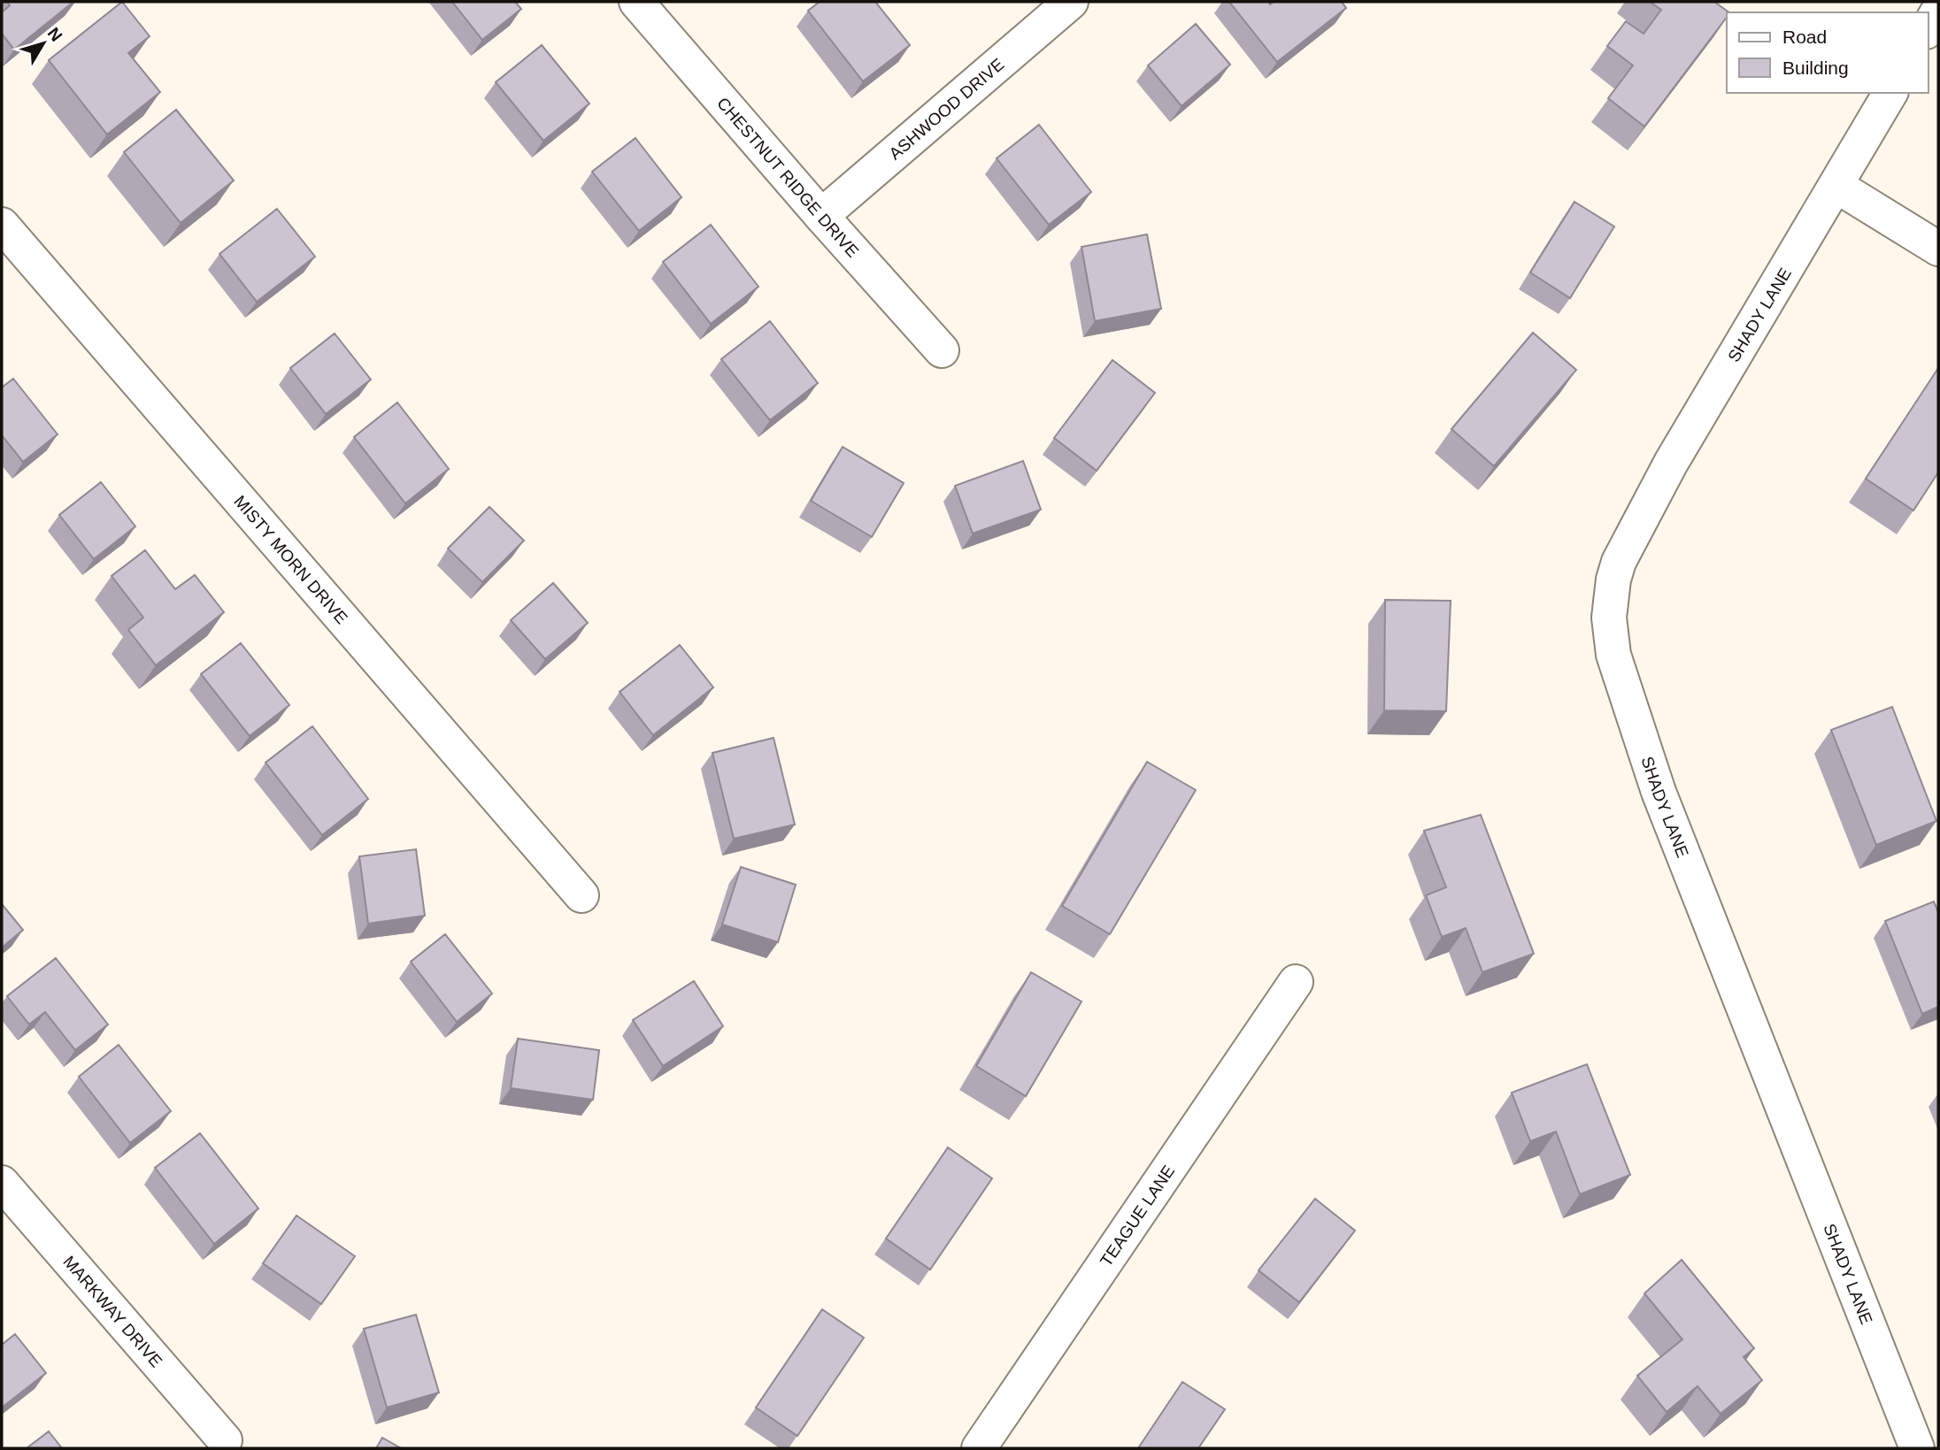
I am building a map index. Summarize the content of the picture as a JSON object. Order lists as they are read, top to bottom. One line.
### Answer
{"streets":{"street":["ASHWOOD DRIVE","CHESTNUT RIDGE DRIVE","SHADY LANE","MISTY MORN DRIVE","TEAGUE LANE","MARKWAY DRIVE"]},"crossings":[["ASHWOOD DRIVE","CHESTNUT RIDGE DRIVE"]],"legend":["Road","Building"],"north":"top right"}
